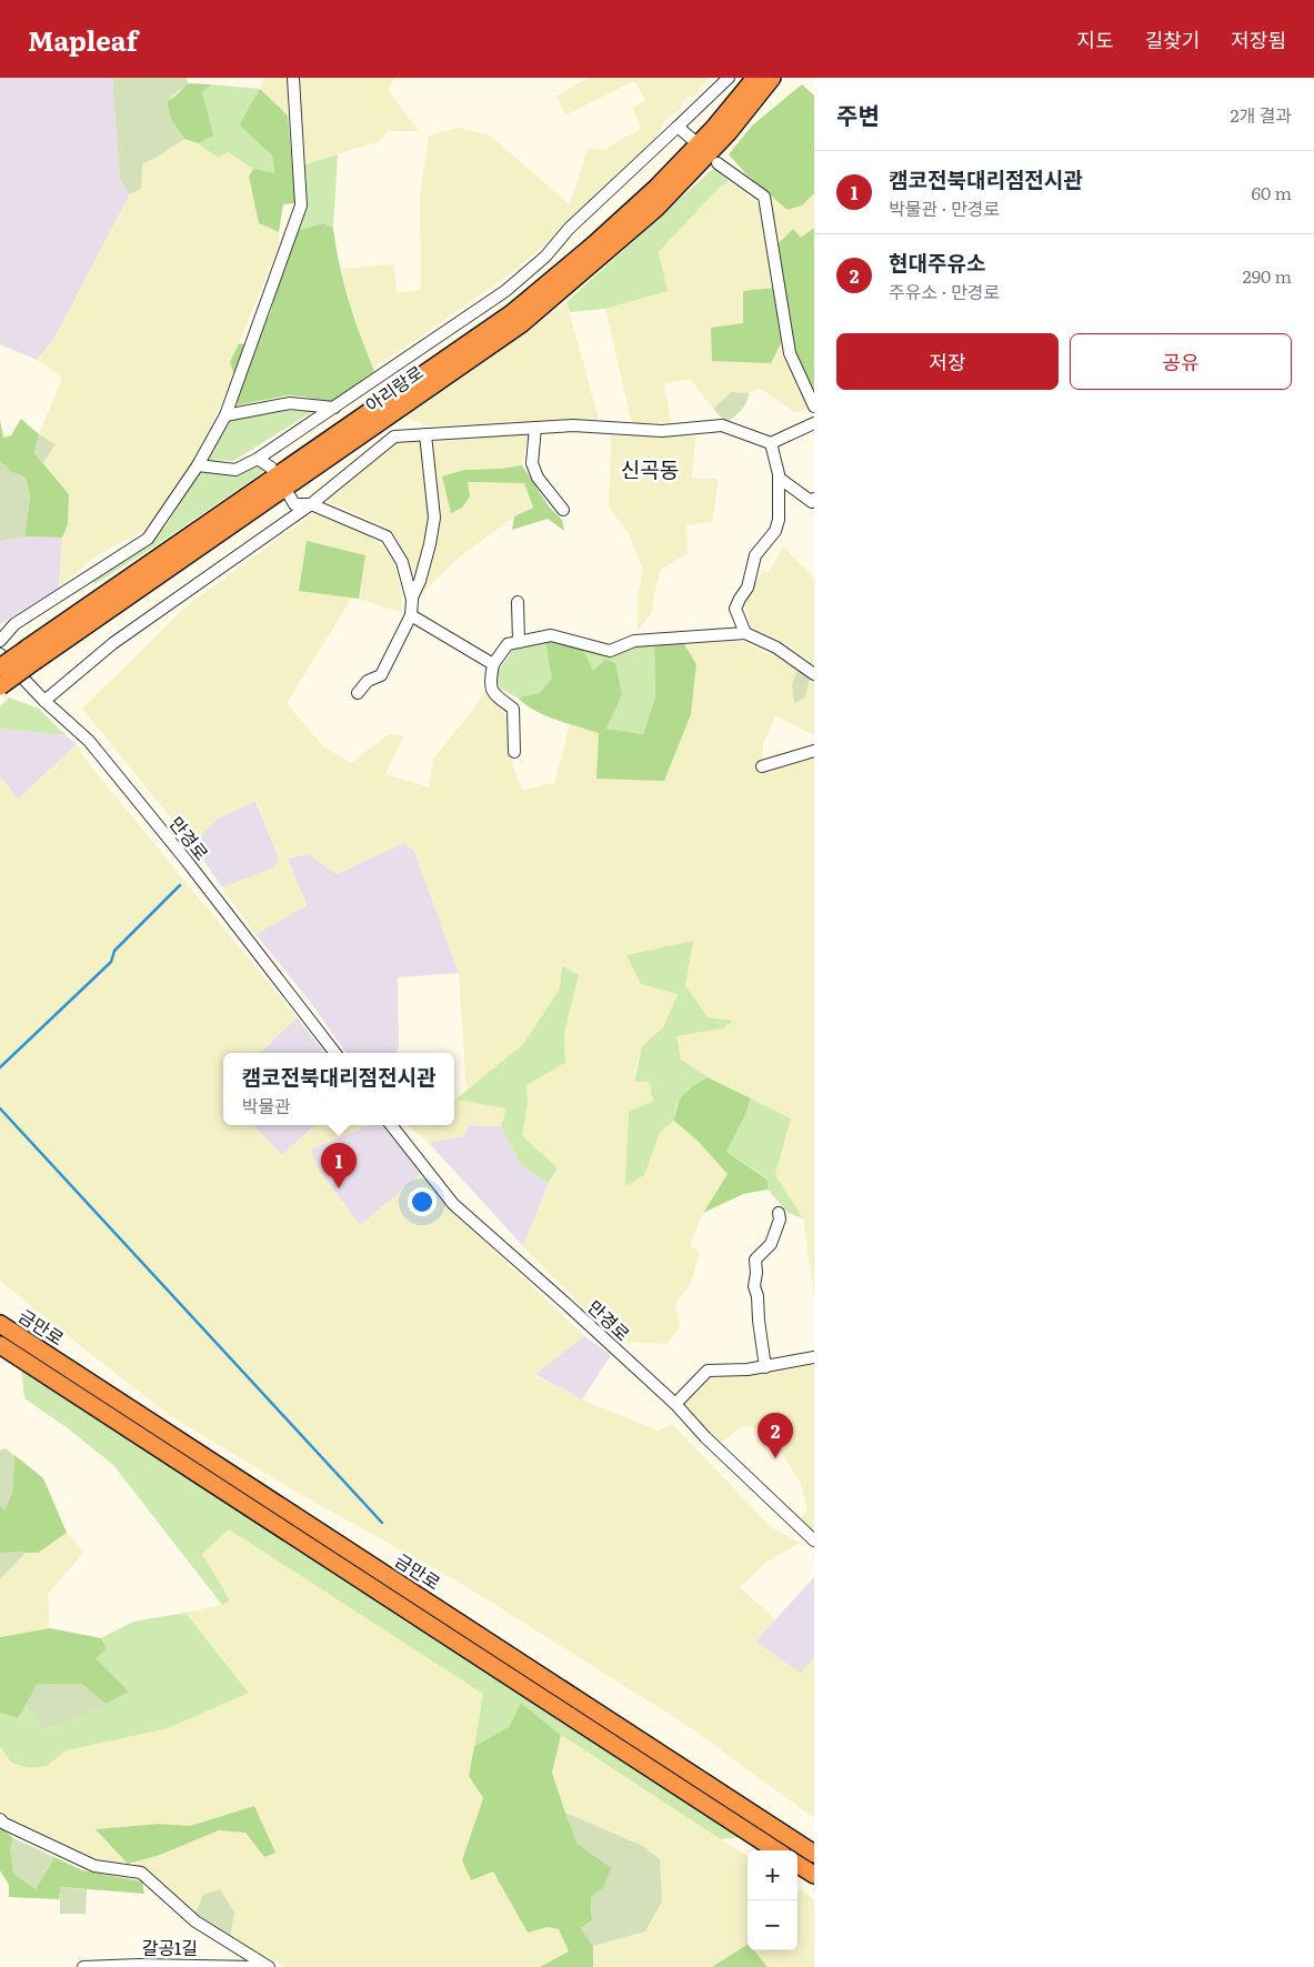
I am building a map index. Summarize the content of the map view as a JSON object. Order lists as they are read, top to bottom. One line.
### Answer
{"streets":{"highway":["아리랑로","금만로"],"street":["만경로","갈공1길"]},"districts":["신곡동"],"page":{"header":"Mapleaf","nav":["지도","길찾기","저장됨"],"heading":["주변","2개 결과"],"list":[{"mark":"1","name":"캠코전북대리점전시관","note":"박물관 · 만경로","value":"60 m"},{"mark":"2","name":"현대주유소","note":"주유소 · 만경로","value":"290 m"}],"buttons":["저장","공유"],"popup":["캠코전북대리점전시관","박물관"],"pins":["1","2"],"map_buttons":["+","−"]}}
